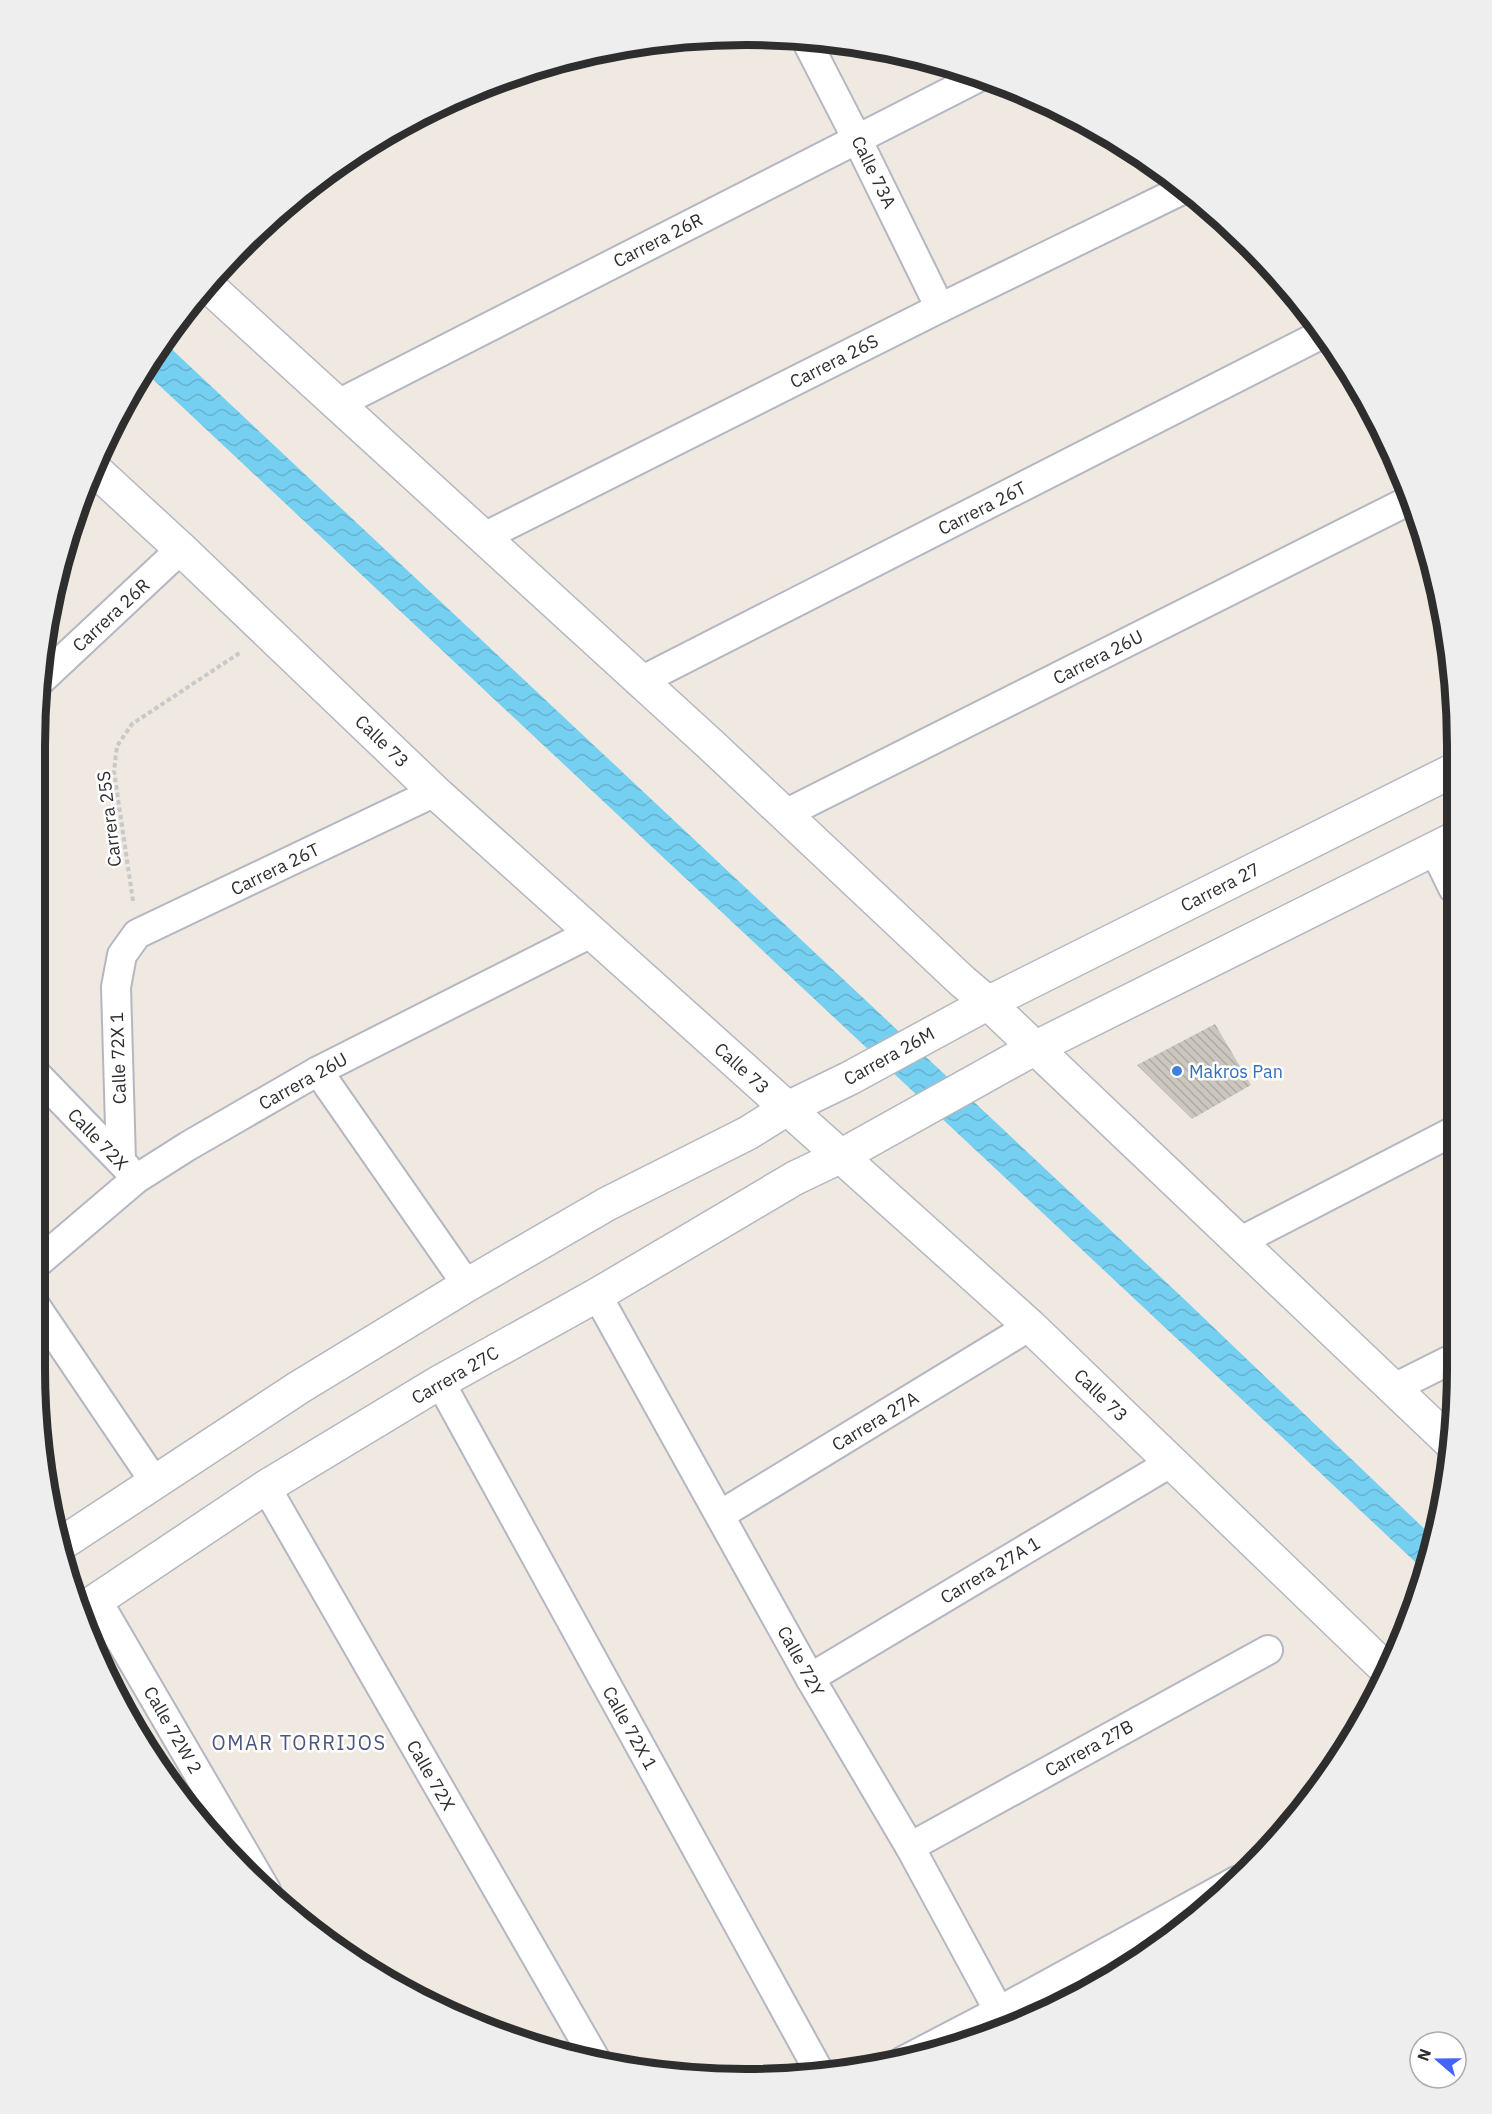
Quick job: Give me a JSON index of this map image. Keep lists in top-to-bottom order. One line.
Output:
{"streets":{"main road":["Calle 73","Carrera 27","Carrera 26M","Carrera 27C"],"street":["Calle 73A","Carrera 26R","Carrera 26S","Carrera 26T","Carrera 26U","Calle 72X 1","Calle 72X","Carrera 27A","Carrera 27A 1","Calle 72Y","Calle 72W 2","Carrera 27B"],"path":["Carrera 25S"]},"crossings":[["Calle 73A","Carrera 26R"],["Calle 73A","Carrera 26S"],["Carrera 26R","Calle 73"],["Carrera 26T","Calle 73"],["Carrera 26T","Carrera 25S"],["Carrera 26T","Calle 72X 1"],["Carrera 26U","Calle 73"],["Carrera 26U","Calle 72X 1"],["Carrera 26U","Calle 72X"],["Calle 73","Carrera 25S"],["Calle 73","Carrera 26M"],["Calle 73","Carrera 27C"],["Calle 73","Carrera 27A"],["Calle 73","Carrera 27A 1"],["Carrera 25S","Calle 72X 1"],["Carrera 27","Carrera 26M"],["Calle 72X 1","Calle 72X"],["Calle 72X 1","Carrera 27C"],["Calle 72X","Carrera 27C"],["Carrera 27C","Calle 72Y"],["Carrera 27C","Calle 72W 2"],["Carrera 27A","Calle 72Y"],["Carrera 27A 1","Calle 72Y"],["Calle 72Y","Carrera 27B"]],"districts":["OMAR TORRIJOS"],"places":["Makros Pan"],"north":"left"}
